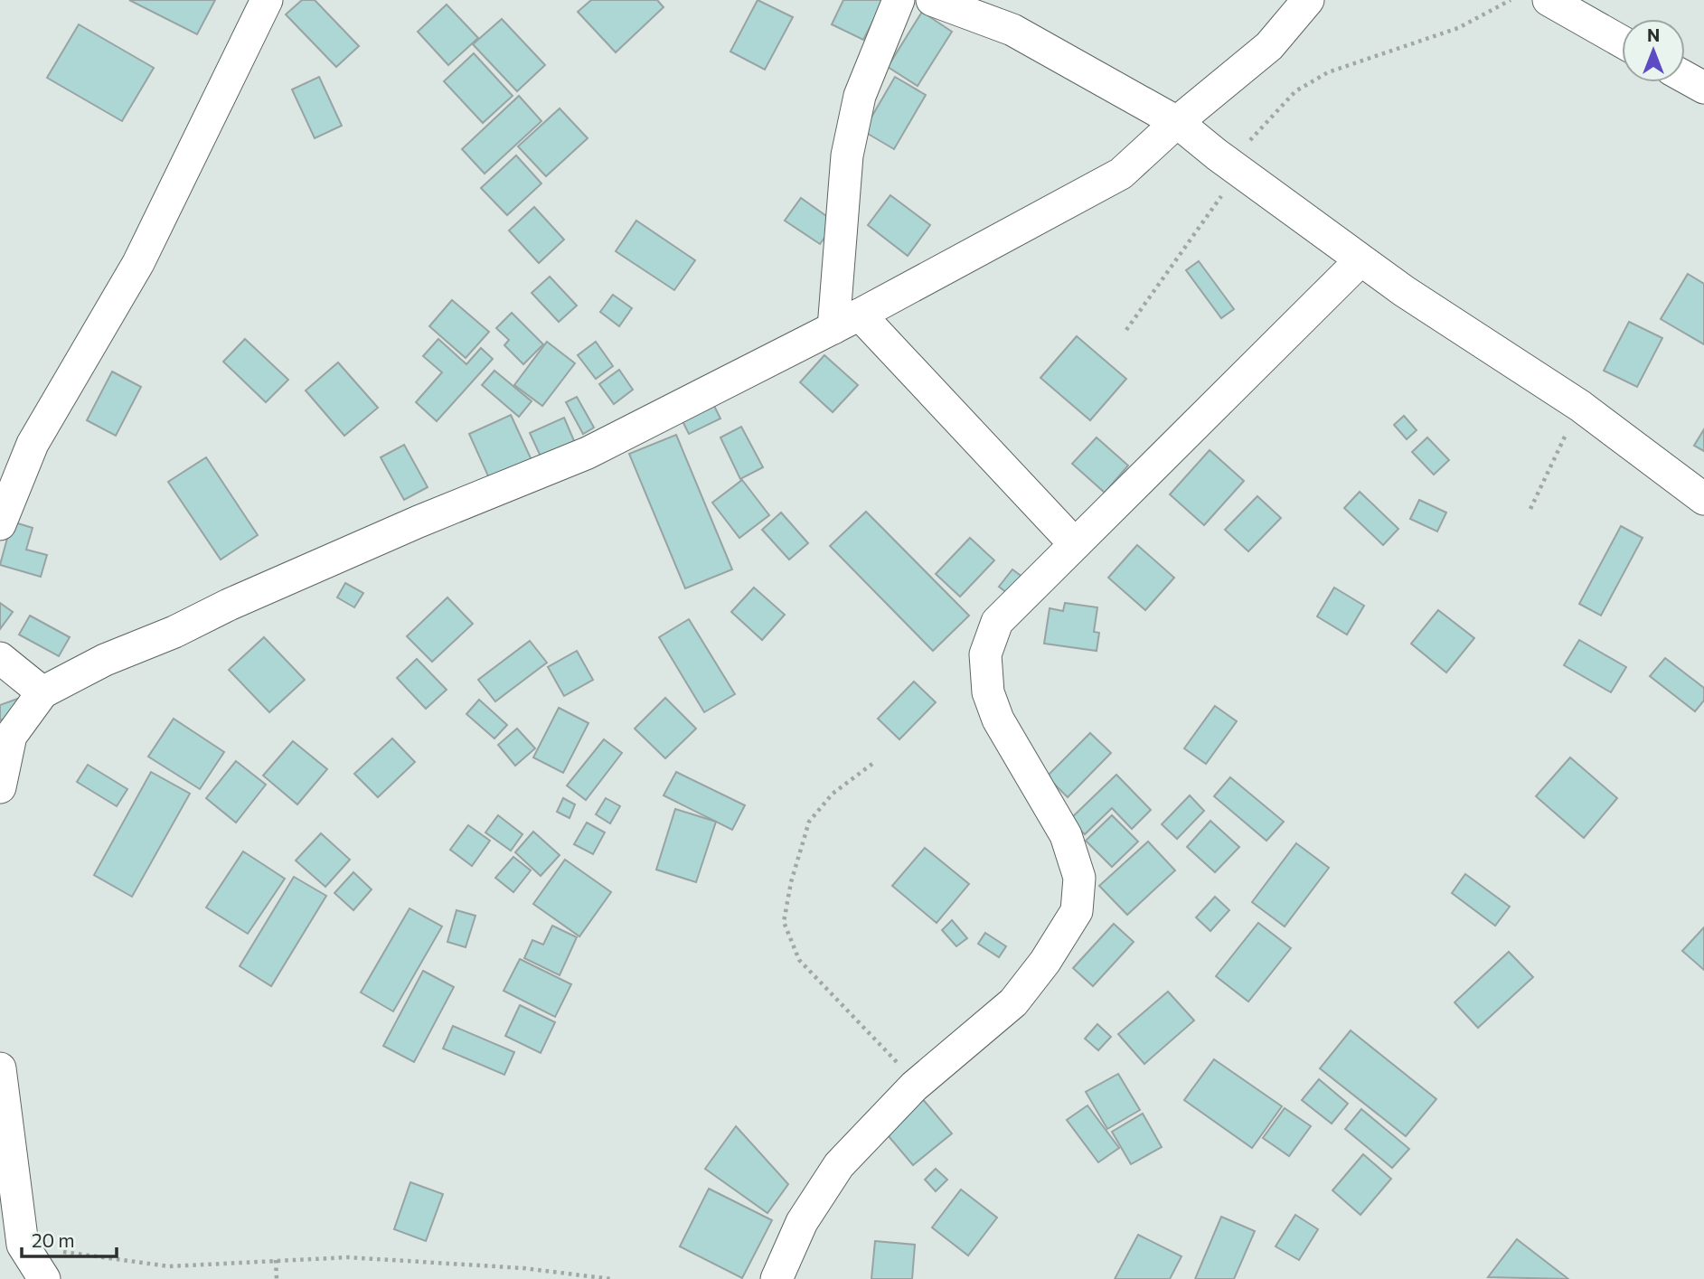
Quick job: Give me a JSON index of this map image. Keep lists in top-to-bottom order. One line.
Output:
{"scale_bar":"20 m","north":"top"}
